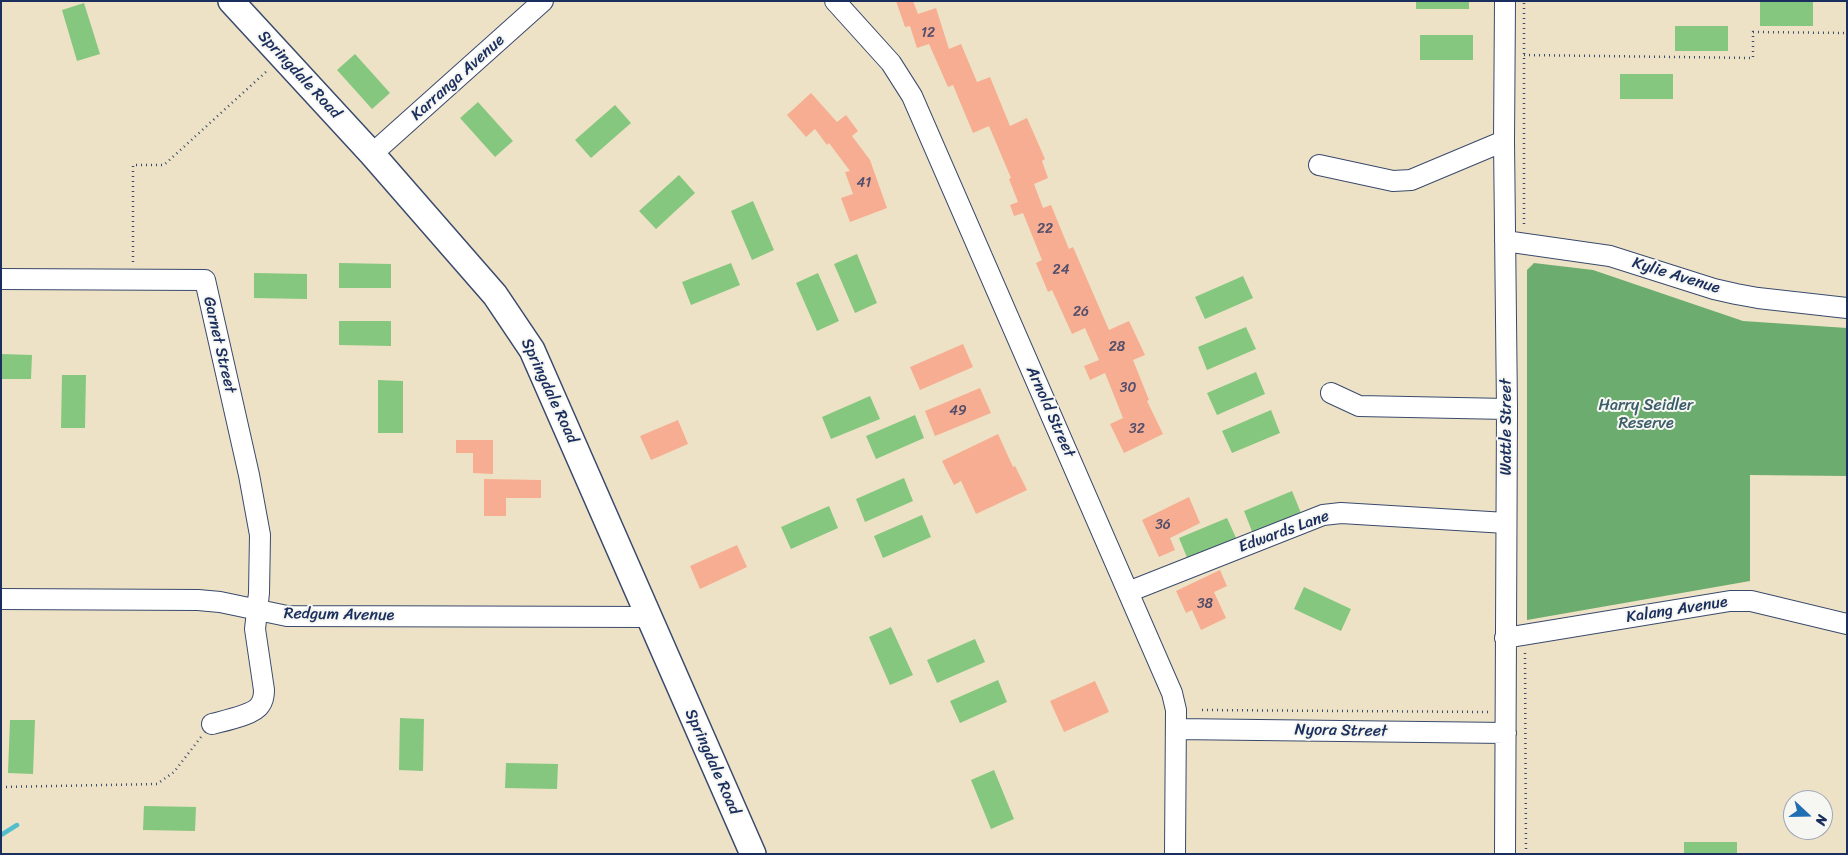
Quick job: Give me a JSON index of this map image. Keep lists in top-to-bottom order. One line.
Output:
{"streets":{"main road":["Springdale Road"],"street":["Karranga Avenue","Kylie Avenue","Garnet Street","Arnold Street","Wattle Street","Edwards Lane","Kalang Avenue","Redgum Avenue","Nyora Street"]},"crossings":[["Springdale Road","Karranga Avenue"],["Springdale Road","Redgum Avenue"],["Kylie Avenue","Wattle Street"],["Garnet Street","Redgum Avenue"],["Arnold Street","Edwards Lane"],["Arnold Street","Nyora Street"],["Wattle Street","Edwards Lane"],["Wattle Street","Kalang Avenue"],["Wattle Street","Nyora Street"]],"parks":["Harry Seidler Reserve"],"house_numbers":["12","41","22","24","26","28","30","49","32","36","38"],"north":"right"}
